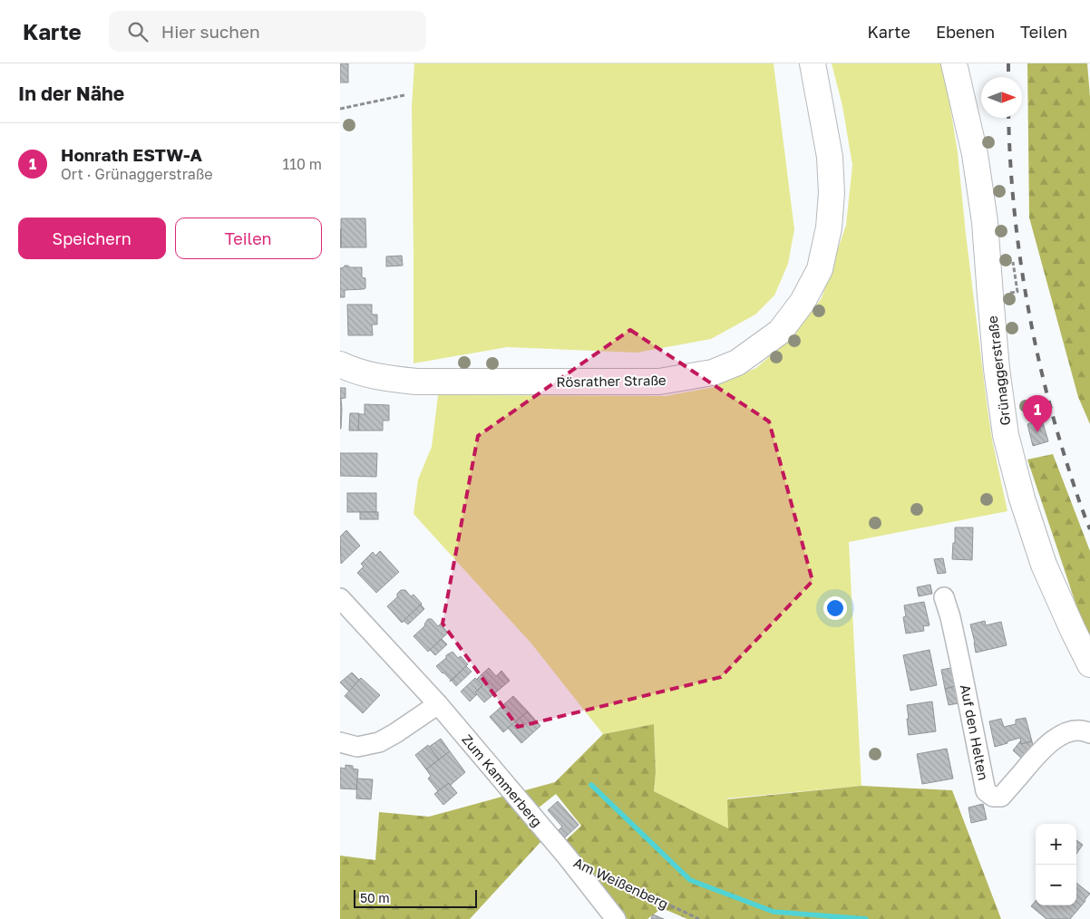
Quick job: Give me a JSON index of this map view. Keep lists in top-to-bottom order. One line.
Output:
{"streets":{"street":["Grünaggerstraße","Rösrather Straße","Auf den Helten","Zum Kammerberg","Am Weißenberg"]},"crossings":[["Zum Kammerberg","Am Weißenberg"]],"scale_bar":"50 m","north":"right","page":{"header":"Karte","search":"Hier suchen","nav":["Karte","Ebenen","Teilen"],"heading":"In der Nähe","list":[{"mark":"1","name":"Honrath ESTW-A","note":"Ort · Grünaggerstraße","value":"110 m"}],"buttons":["Speichern","Teilen"],"pins":"1","map_buttons":["+","−"],"scale":"50 m"}}
